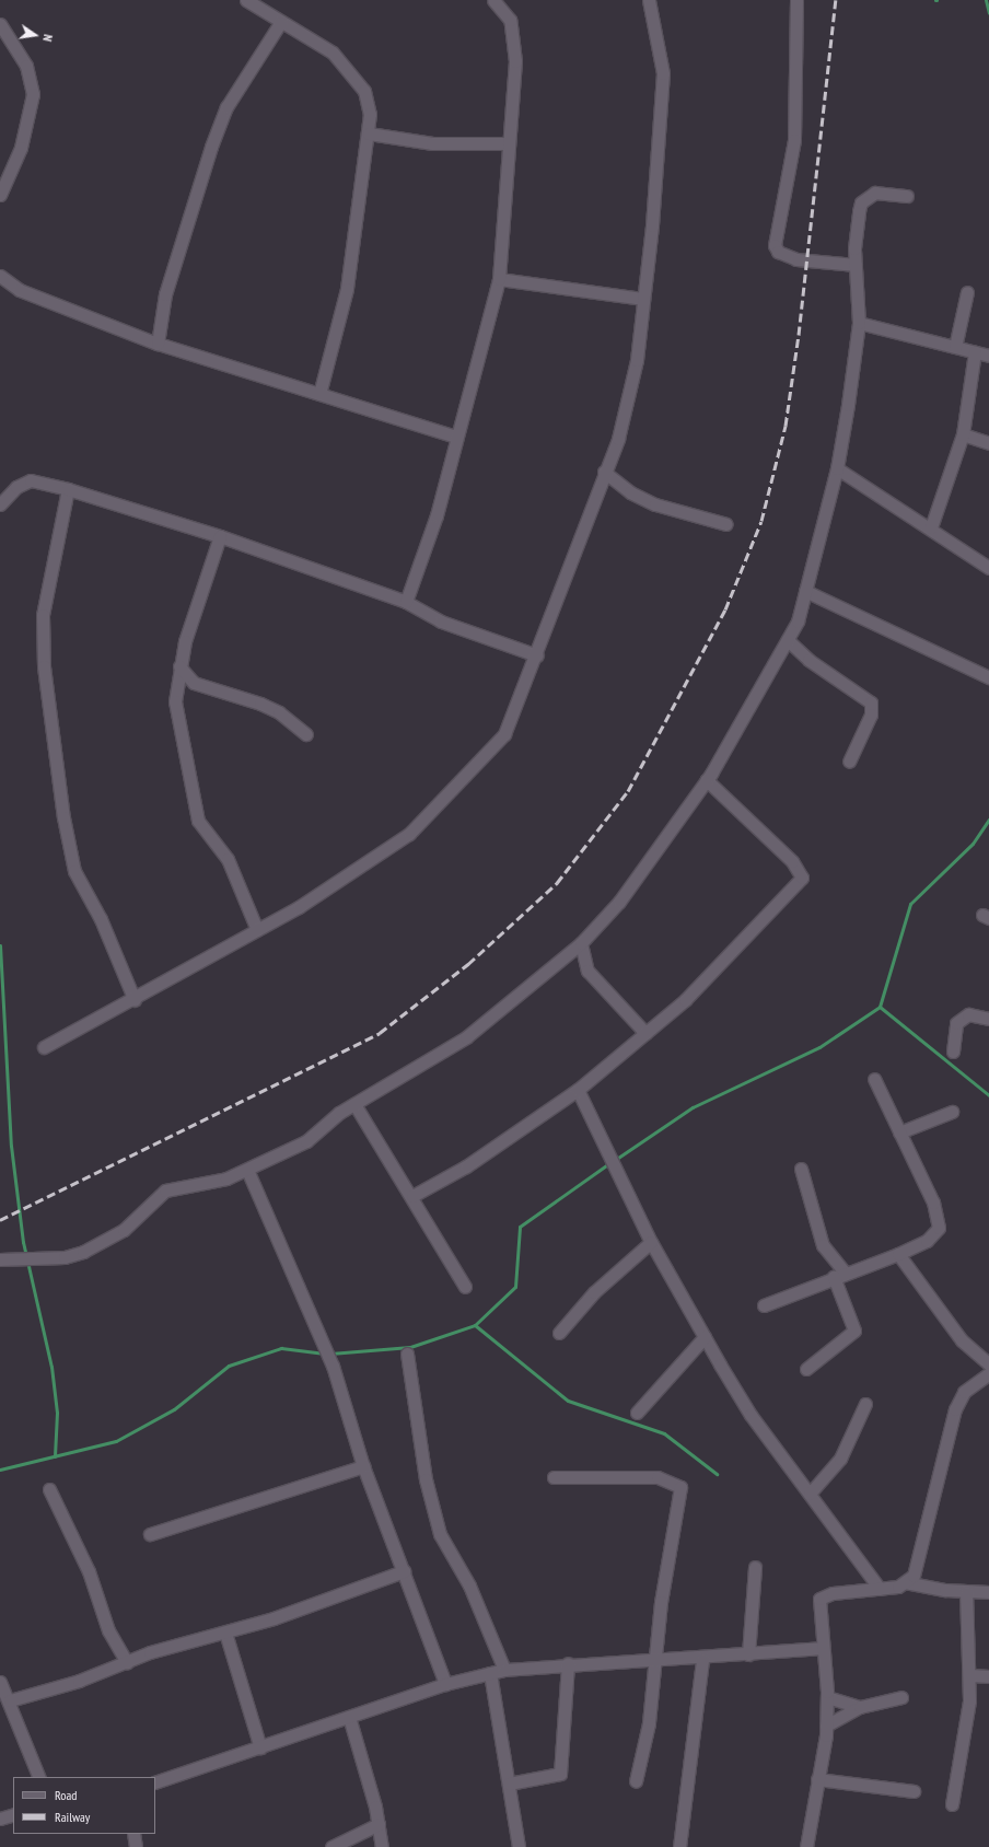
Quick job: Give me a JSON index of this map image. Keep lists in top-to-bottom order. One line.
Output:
{"legend":["Road","Railway"],"north":"right"}
